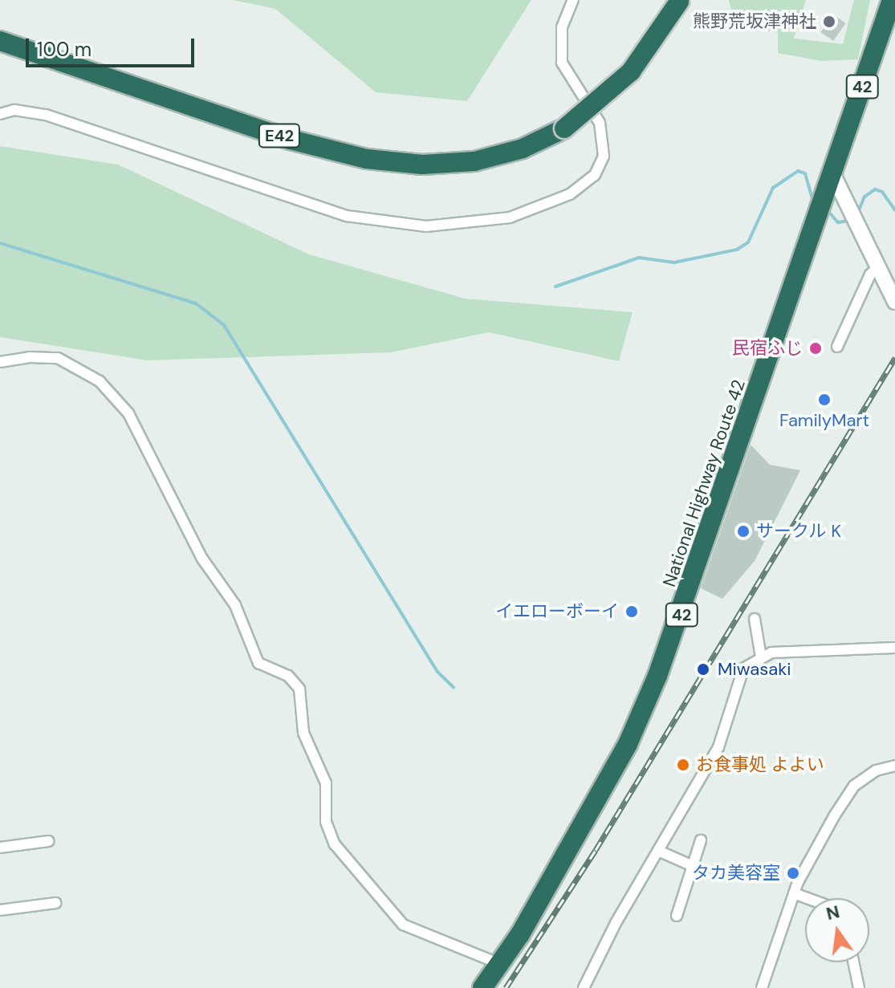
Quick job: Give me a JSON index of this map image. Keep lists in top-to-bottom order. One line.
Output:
{"streets":{"highway":["42","E42","National Highway Route 42"]},"places":["熊野荒坂津神社","民宿ふじ","FamilyMart","サークル K","イエローボーイ","Miwasaki","お食事処 よよい","タカ美容室"],"scale_bar":"100 m","north":"top"}
